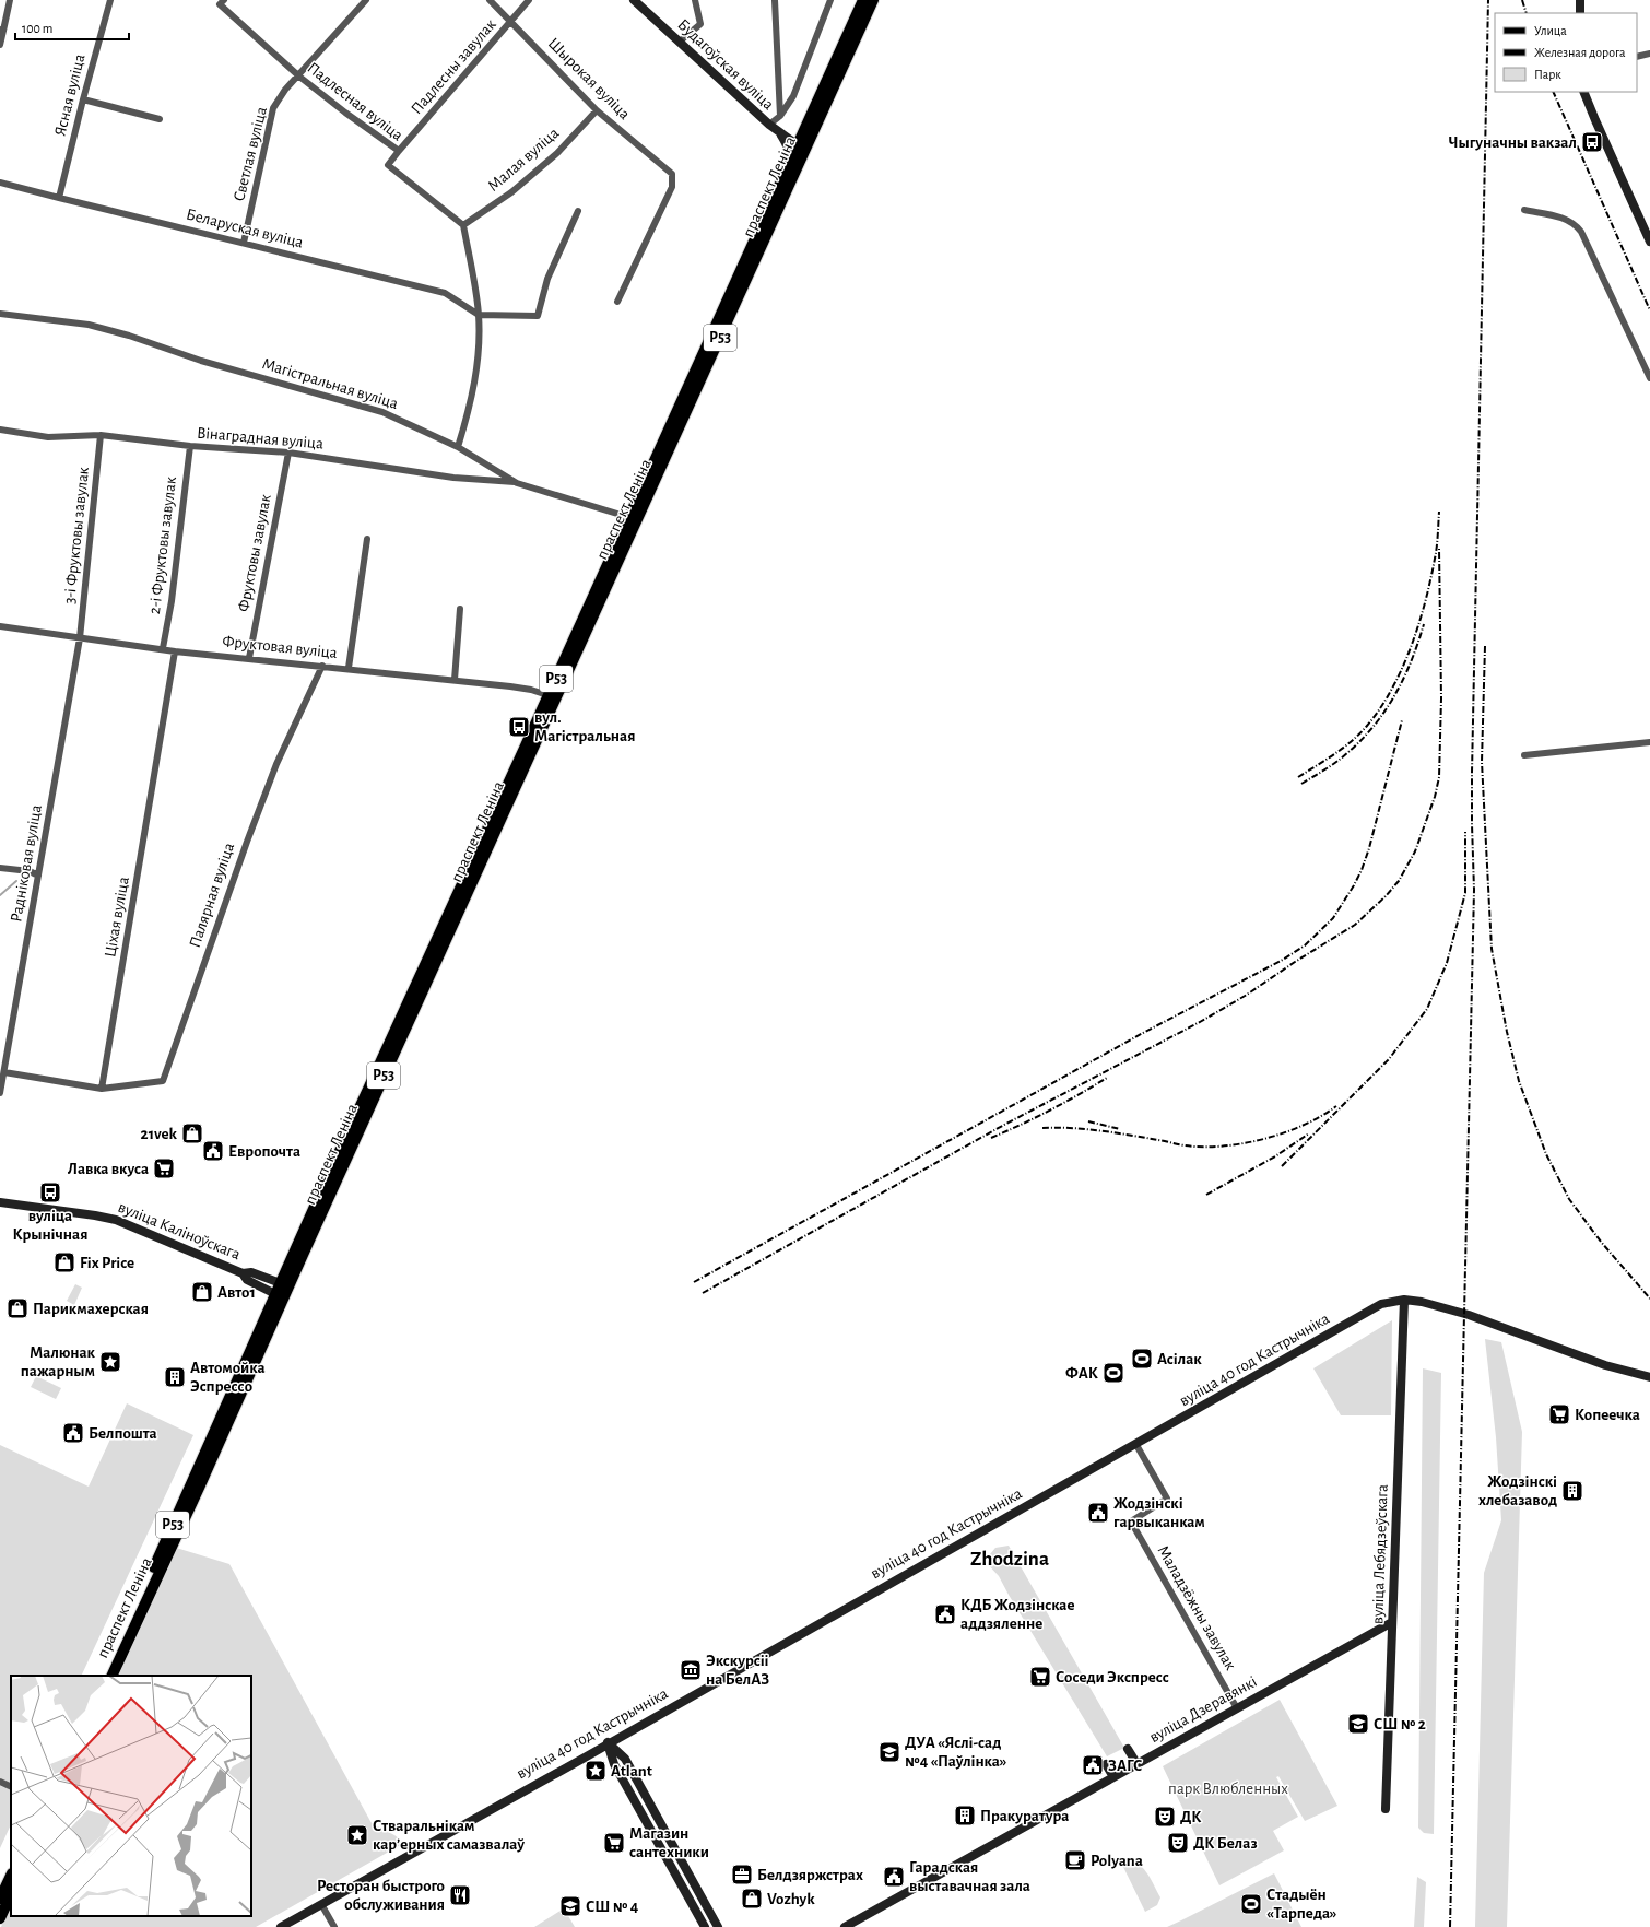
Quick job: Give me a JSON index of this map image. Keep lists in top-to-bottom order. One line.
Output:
{"streets":{"main road":["Будагоўская вуліца","праспект Леніна","Р53","вуліца Каліноўскага","вуліца 40 год Кастрычніка","вуліца Лебядзеўскага","вуліца Дзеравянкі"],"street":["Падлесны завулак","Шырокая вуліца","Ясная вуліца","Падлесная вуліца","Светлая вуліца","Малая вуліца","Беларуская вуліца","Магістральная вуліца","Вінаградная вуліца","3-і Фруктовы завулак","2-і Фруктовы завулак","Фруктовы завулак","Фруктовая вуліца","Радніковая вуліца","Палярная вуліца","Ціхая вуліца","Маладзёжны завулак"]},"crossings":[["Будагоўская вуліца","праспект Леніна"],["Падлесны завулак","Шырокая вуліца"],["Падлесны завулак","Падлесная вуліца"],["Шырокая вуліца","Малая вуліца"],["Ясная вуліца","Беларуская вуліца"],["Падлесная вуліца","Светлая вуліца"],["Падлесная вуліца","Малая вуліца"],["Светлая вуліца","Беларуская вуліца"],["праспект Леніна","Магістральная вуліца"],["праспект Леніна","Фруктовая вуліца"],["праспект Леніна","вуліца Каліноўскага"],["Магістральная вуліца","Вінаградная вуліца"],["Вінаградная вуліца","3-і Фруктовы завулак"],["Вінаградная вуліца","2-і Фруктовы завулак"],["Вінаградная вуліца","Фруктовы завулак"],["3-і Фруктовы завулак","Фруктовая вуліца"],["3-і Фруктовы завулак","Радніковая вуліца"],["2-і Фруктовы завулак","Фруктовая вуліца"],["Фруктовы завулак","Фруктовая вуліца"],["Фруктовая вуліца","Радніковая вуліца"],["Фруктовая вуліца","Палярная вуліца"],["Фруктовая вуліца","Ціхая вуліца"],["Палярная вуліца","Ціхая вуліца"],["вуліца 40 год Кастрычніка","вуліца Лебядзеўскага"],["вуліца 40 год Кастрычніка","Маладзёжны завулак"],["вуліца Лебядзеўскага","вуліца Дзеравянкі"],["Маладзёжны завулак","вуліца Дзеравянкі"]],"districts":["Zhodzina"],"parks":["парк Влюбленных"],"places":{"bus stop":["Чыгуначны вакзал","вул. Магістральная","вуліца Крынічная"],"shop":["21vek","Fix Price","Авто1","Парикмахерская","Vozhyk"],"public building":["Европочта","Белпошта","Жодзінскі гарвыканкам","КДБ Жодзінскае аддзяленне","ЗАГС","Гарадская выставачная зала"],"supermarket":["Лавка вкуса","Копеечка","Соседи Экспресс","Магазин сантехники"],"sports":["Асілак","ФАК","Стадыён «Тарпеда»"],"place":["Малюнак пажарным","Atlant","Стваральнікам карʼерных самазвалаў"],"building":["Автомойка Эспрессо","Жодзінскі хлебазавод","Пракуратура"],"museum":["Экскурсіі на БелАЗ"],"school or university":["СШ № 2","ДУА «Яслі-сад №4 «Паўлінка»","СШ № 4"],"theatre":["ДК","ДК Белаз"],"cafe":["Polyana"],"office":["Белдзяржстрах"],"restaurant":["Ресторан быстрого обслуживания"]},"legend":["Улица","Железная дорога","Парк"],"scale_bar":"100 m"}
